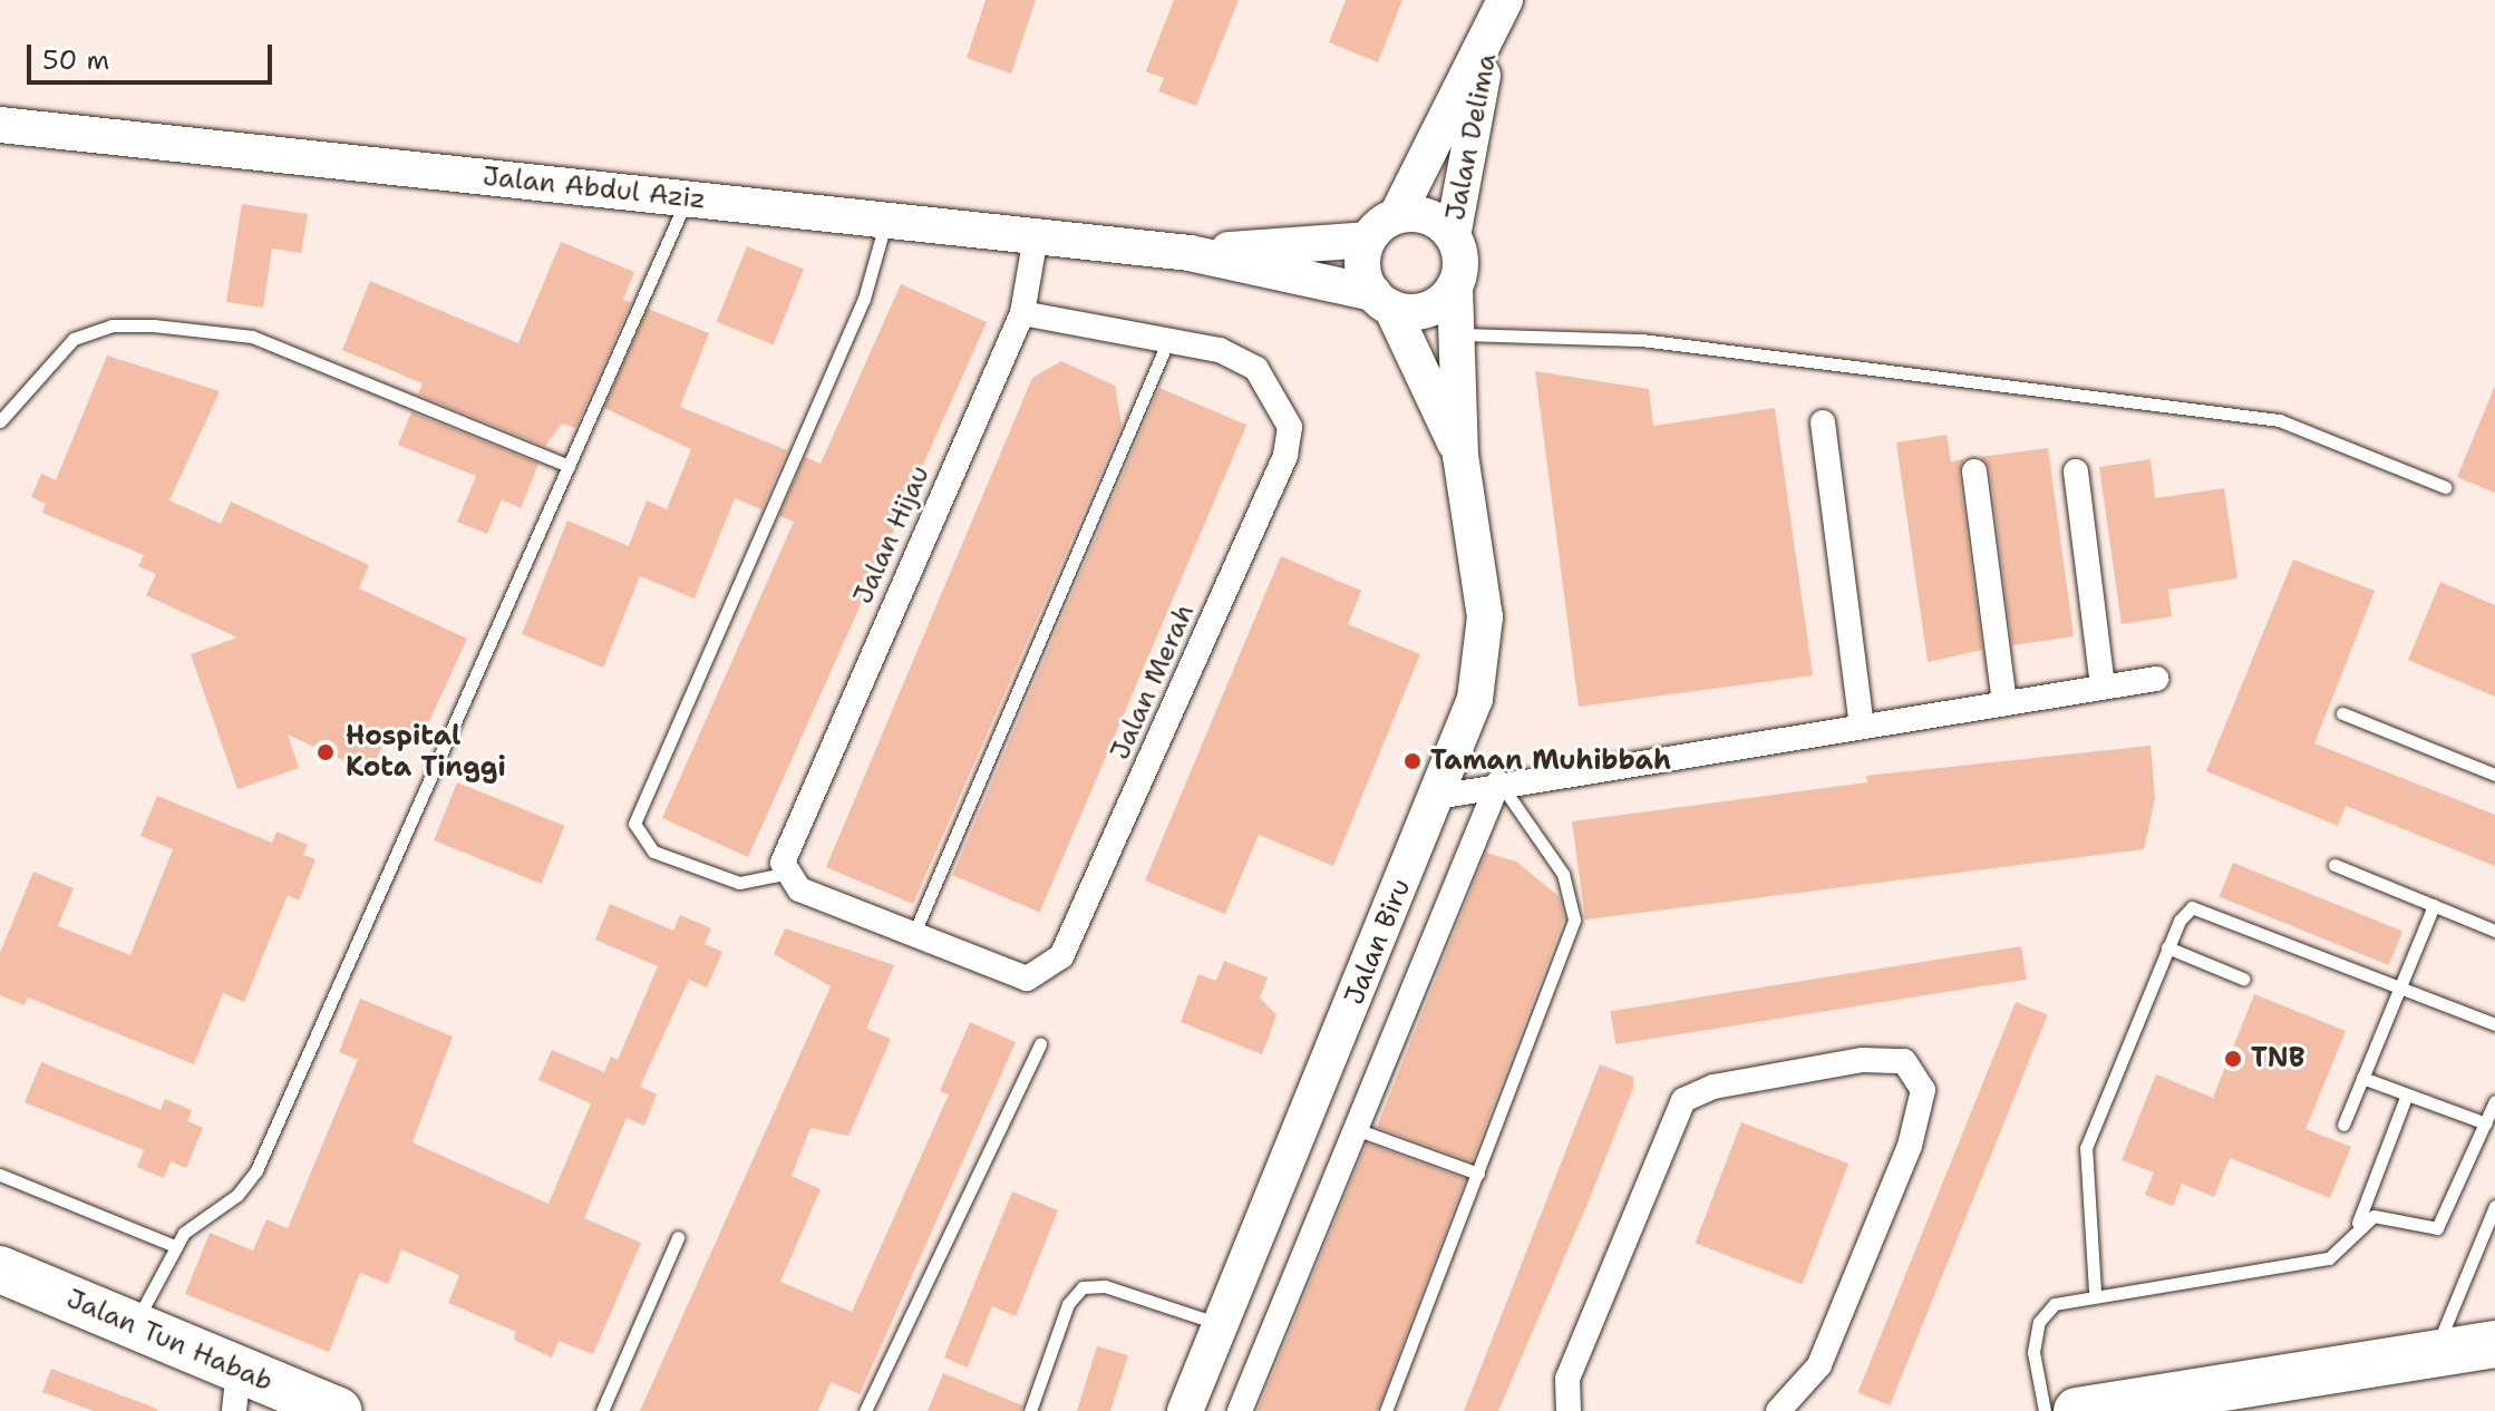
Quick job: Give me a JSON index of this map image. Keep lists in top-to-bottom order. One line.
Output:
{"streets":{"highway":["Jalan Tun Habab"],"street":["Jalan Delima","Jalan Abdul Aziz","Jalan Hijau","Jalan Merah","Jalan Biru"]},"crossings":[["Jalan Delima","Jalan Biru"],["Jalan Abdul Aziz","Jalan Hijau"]],"places":["Hospital Kota Tinggi","Taman Muhibbah","TNB"],"scale_bar":"50 m"}
